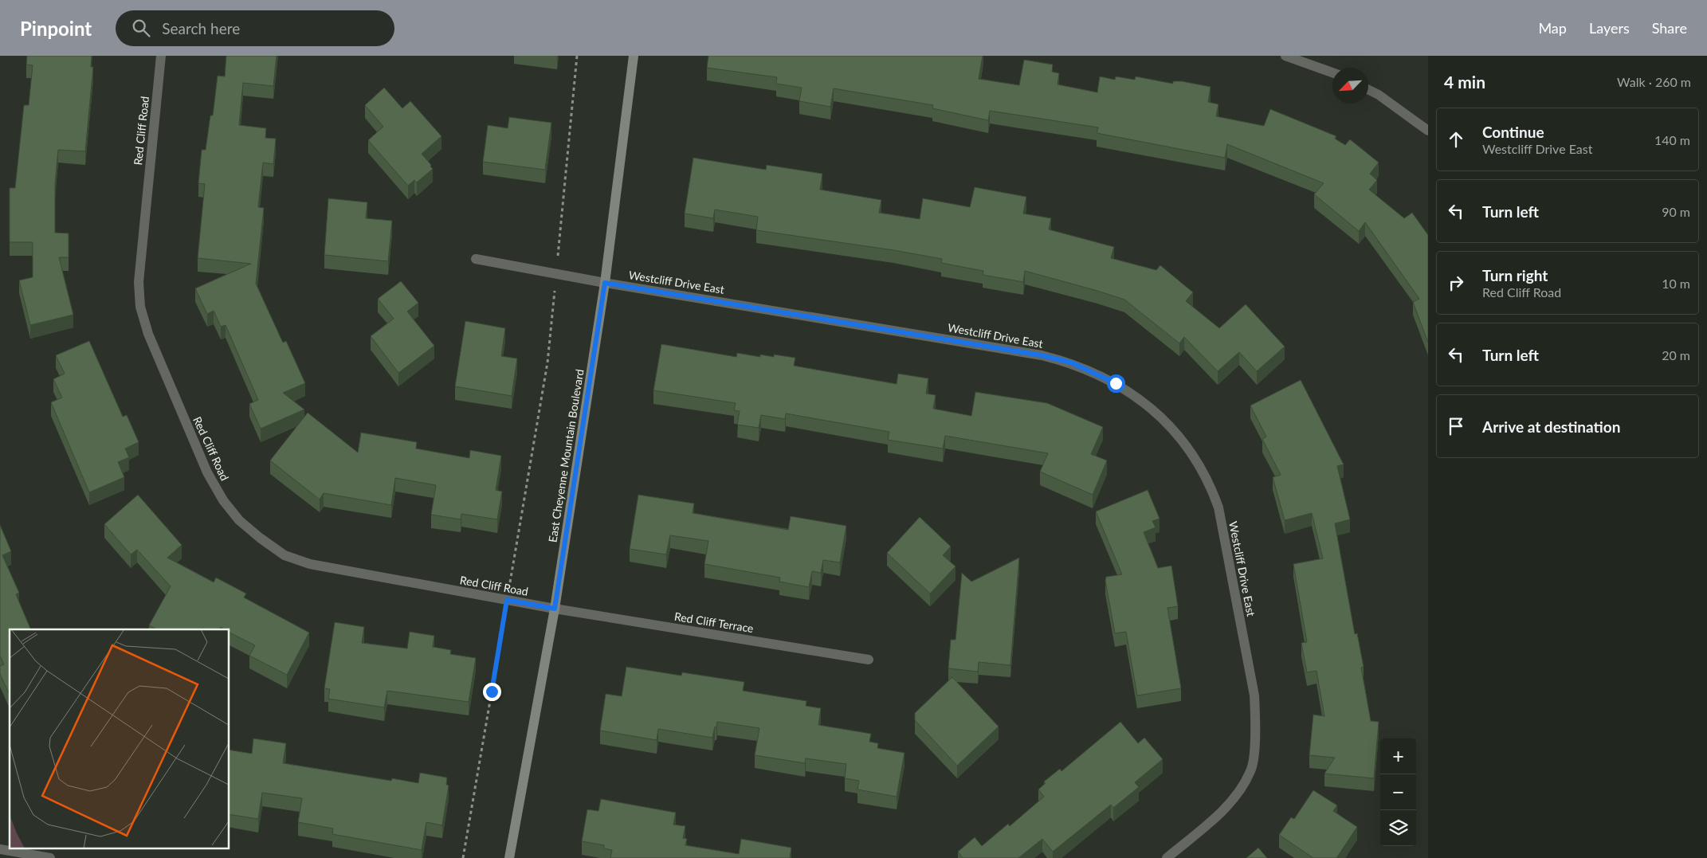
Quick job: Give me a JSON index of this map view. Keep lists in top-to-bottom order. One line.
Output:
{"streets":{"street":["Red Cliff Road","Westcliff Drive East","East Cheyenne Mountain Boulevard","Red Cliff Terrace"]},"crossings":[["Red Cliff Road","East Cheyenne Mountain Boulevard"],["Red Cliff Road","Red Cliff Terrace"],["Westcliff Drive East","East Cheyenne Mountain Boulevard"],["East Cheyenne Mountain Boulevard","Red Cliff Terrace"]],"north":"bottom left","page":{"header":"Pinpoint","search":"Search here","nav":["Map","Layers","Share"],"heading":["4 min","Walk · 260 m"],"list":[["Continue","Westcliff Drive East","140 m"],["Turn left","90 m"],["Turn right","Red Cliff Road","10 m"],["Turn left","20 m"],"Arrive at destination"],"map_buttons":["+","−"]}}
